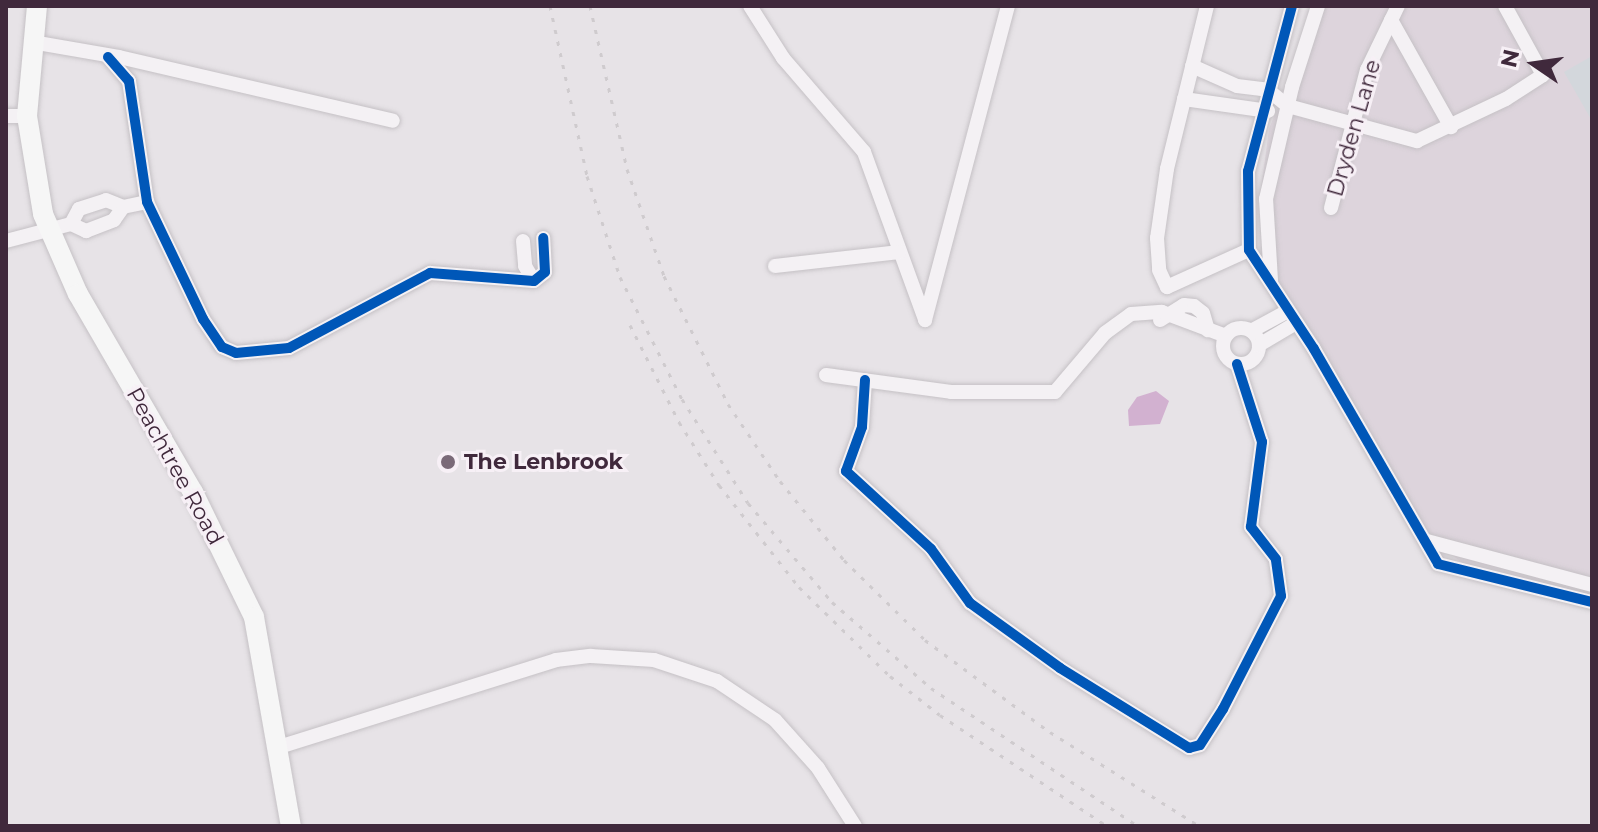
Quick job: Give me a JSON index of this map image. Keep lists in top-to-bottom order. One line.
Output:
{"streets":{"highway":["Peachtree Road"],"street":["Dryden Lane"]},"places":["The Lenbrook"],"north":"left"}
